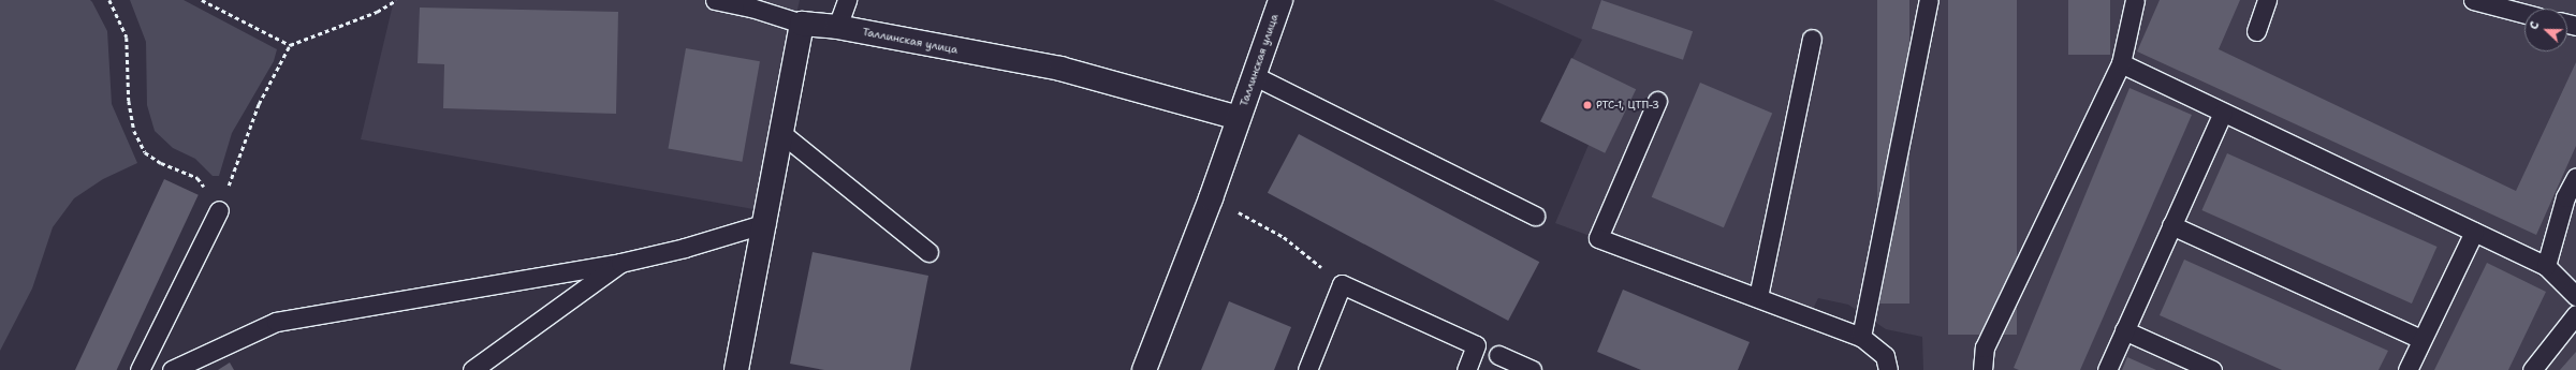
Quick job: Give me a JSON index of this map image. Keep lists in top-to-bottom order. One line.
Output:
{"streets":{"street":["Таллинская улица"]},"places":["РТС-1, ЦТП-3"],"north":"left"}
